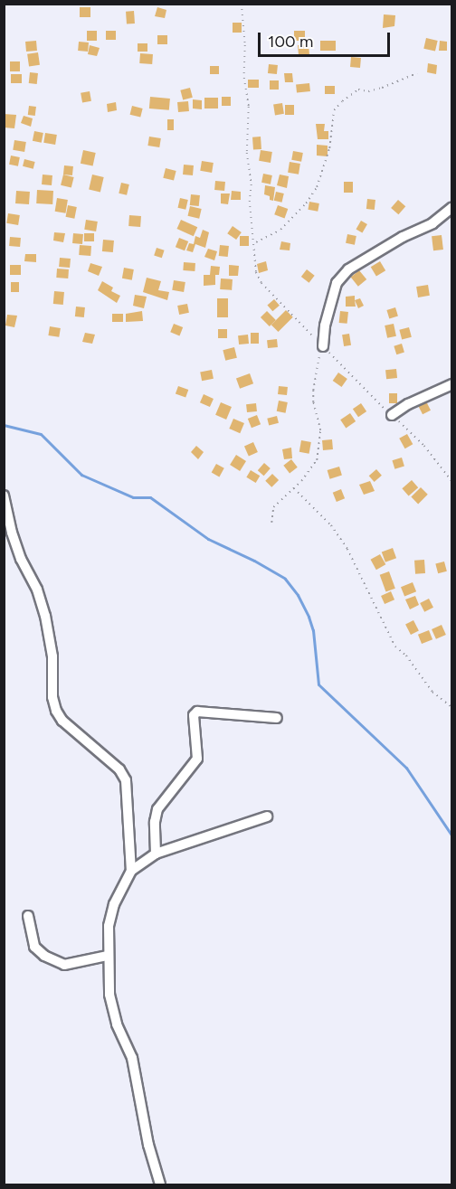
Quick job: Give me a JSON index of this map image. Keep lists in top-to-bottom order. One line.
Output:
{"scale_bar":"100 m"}
